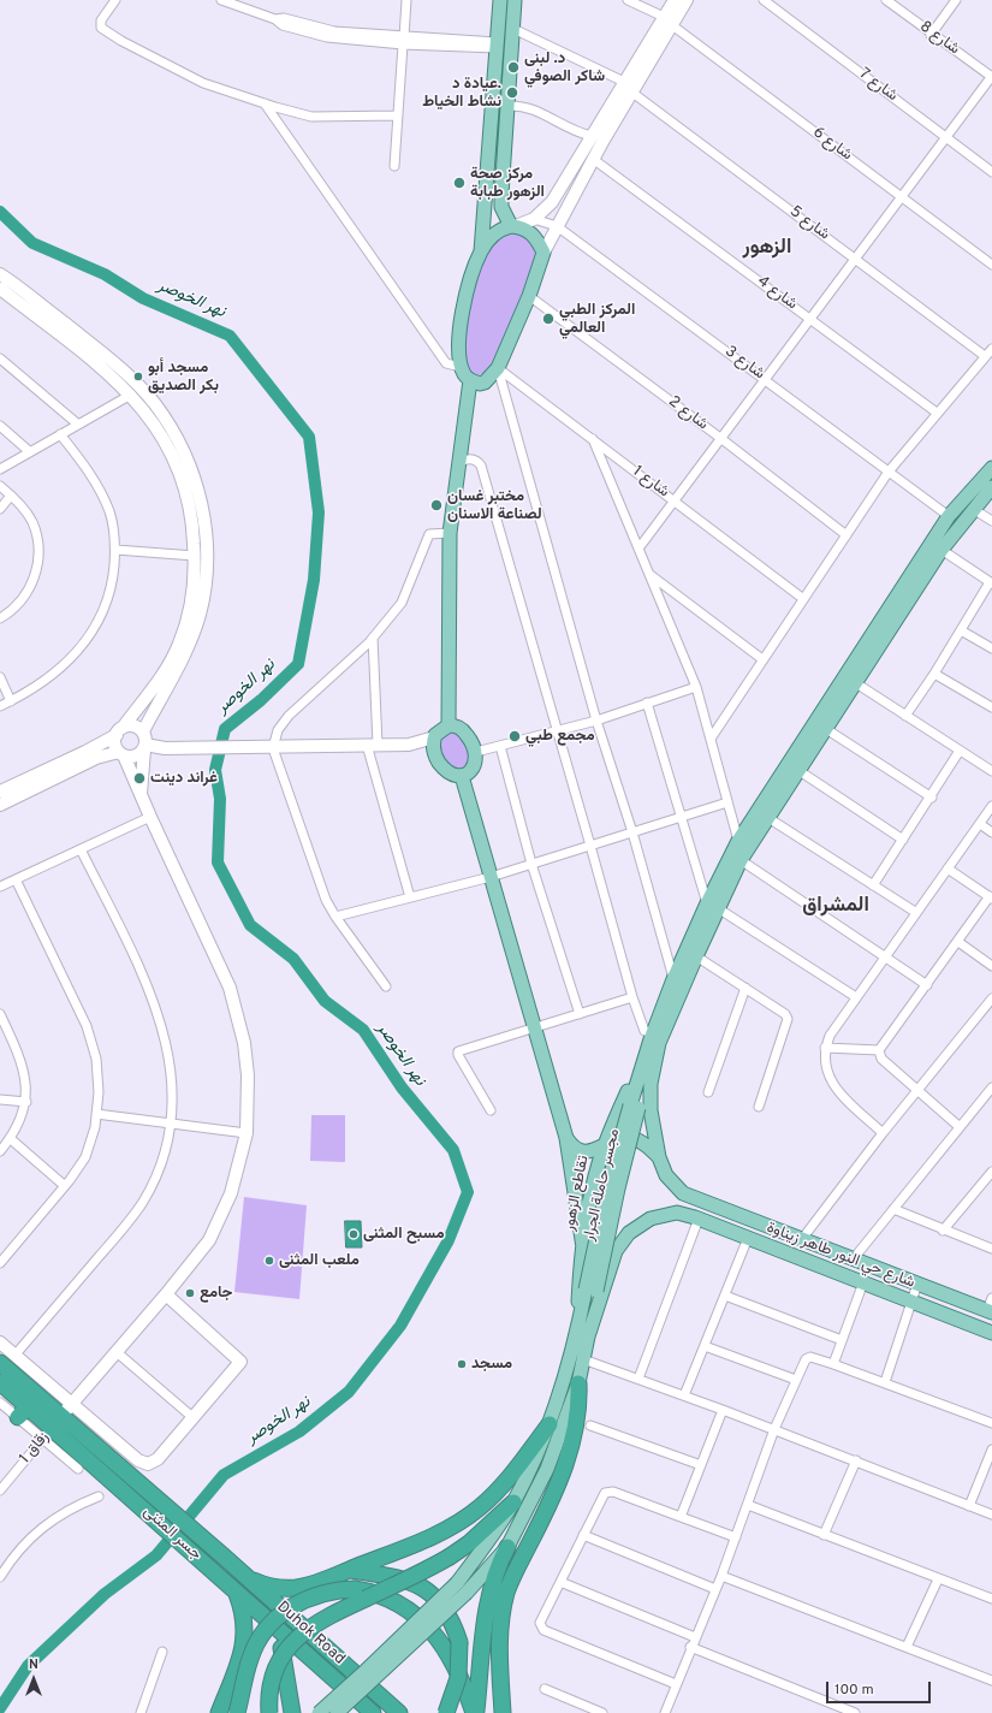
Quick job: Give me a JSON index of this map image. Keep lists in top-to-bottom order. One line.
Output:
{"streets":{"highway":["جسر المثنى","Duhok Road"],"main road":["مجسر حاملة الجرار","تقاطع الزهور","شارع حي النور طاهر زيناوة"],"street":["شارع 8","شارع 7","شارع 6","شارع 5","شارع 4","شارع 3","شارع 2","شارع 1","زقاق 1"]},"crossings":[["مجسر حاملة الجرار","تقاطع الزهور"],["جسر المثنى","Duhok Road"]],"districts":["الزهور","المشراق"],"water":["نهر الخوصر"],"places":["د. لبنى شاكر الصوفي","عيادة د. نشاط الخياط","مركز صحة الزهور طبابة","المركز الطبي العالمي","مسجد أبو بكر الصديق","مختبر غسان لصناعة الاسنان","مجمع طبي","غراند دينت","مسبح المثنى","ملعب المثنى","جامع","مسجد"],"scale_bar":"100 m","north":"top"}
